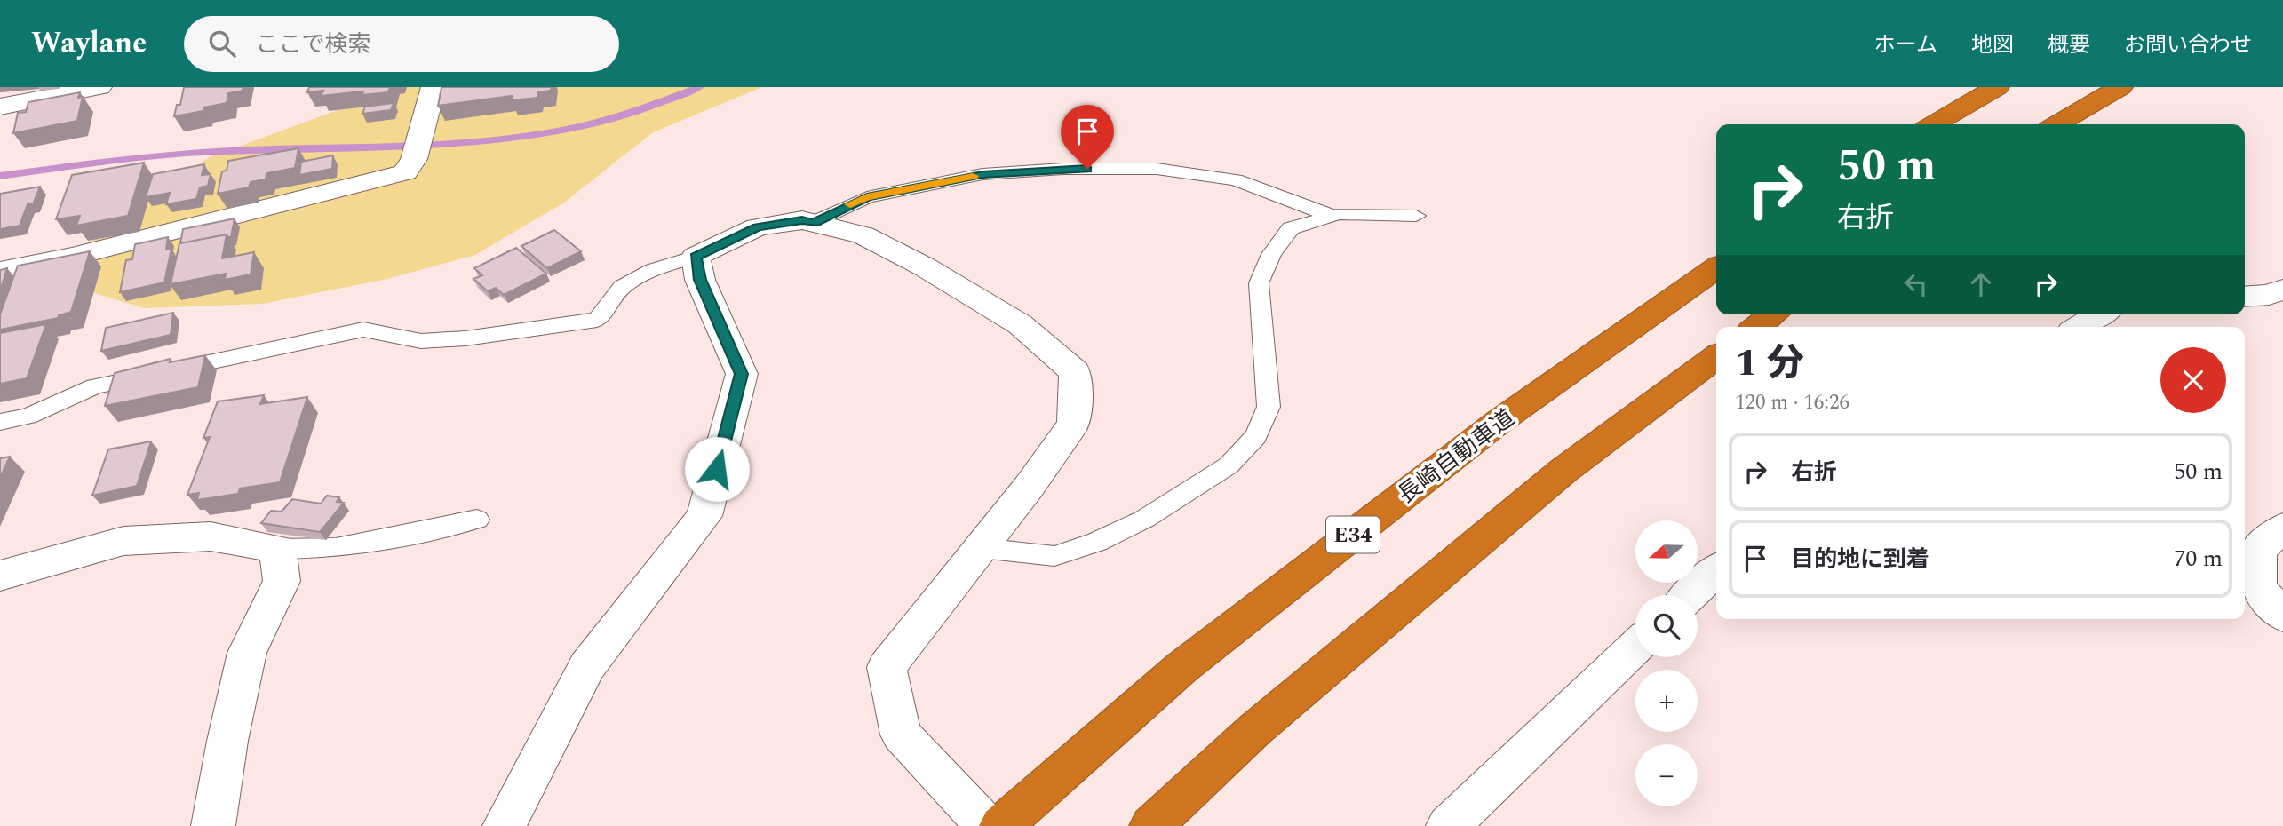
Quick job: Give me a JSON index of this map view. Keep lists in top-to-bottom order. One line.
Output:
{"streets":{"highway":["長崎自動車道","E34"]},"north":"left","page":{"header":"Waylane","search":"ここで検索","nav":["ホーム","地図","概要","お問い合わせ"],"turn":["50 m","右折"],"heading":["1 分","120 m · 16:26"],"list":[{"name":"右折","value":"50 m"},{"name":"目的地に到着","value":"70 m"}],"map_buttons":["+","−"]}}
